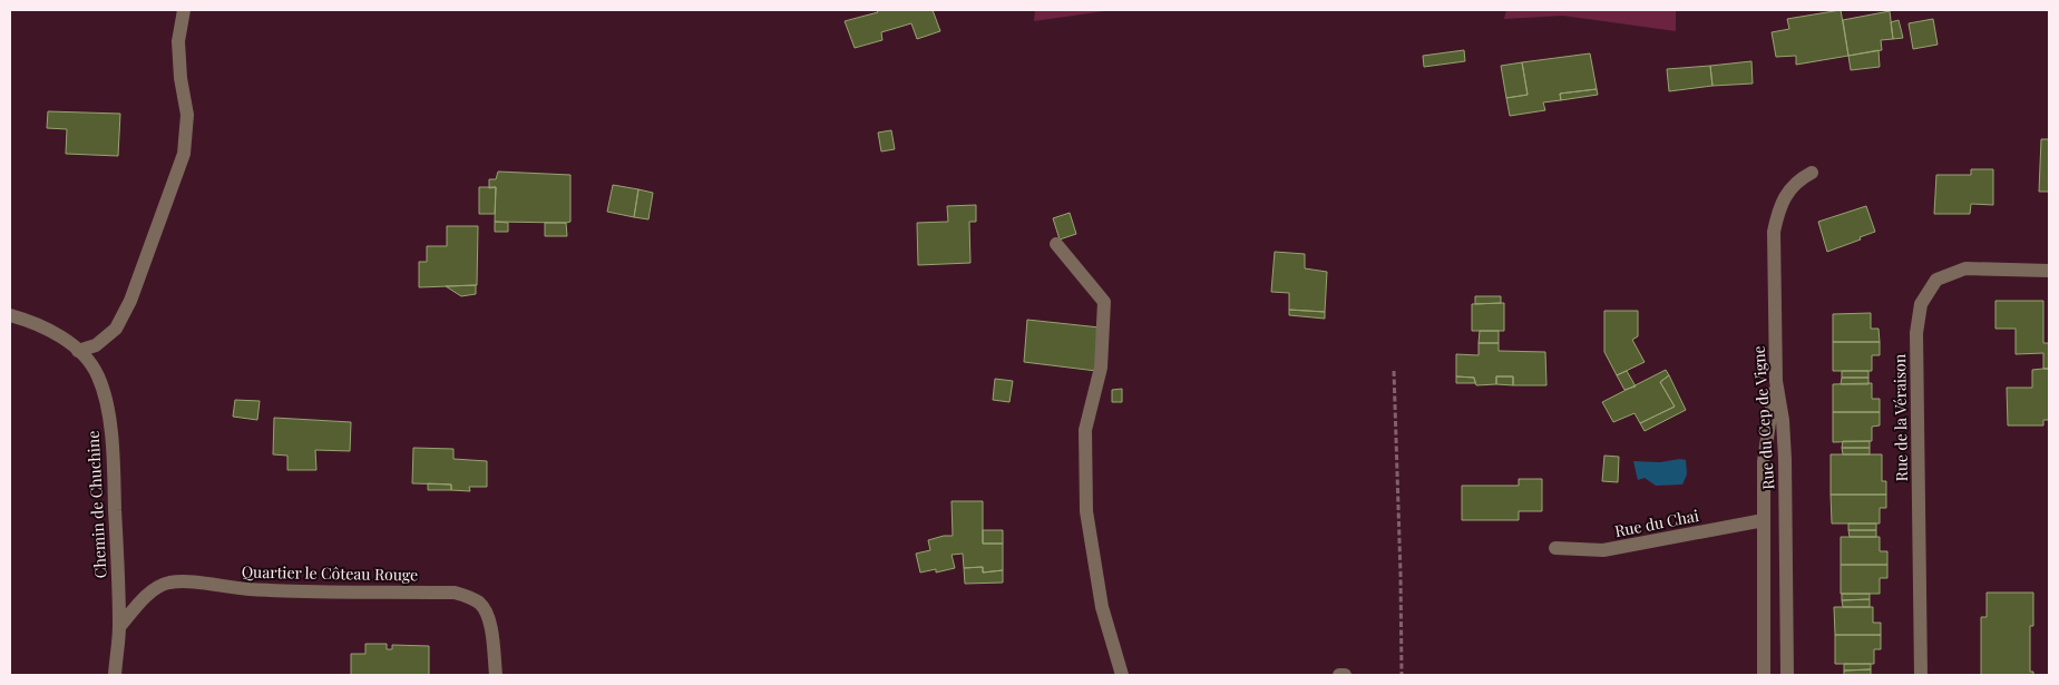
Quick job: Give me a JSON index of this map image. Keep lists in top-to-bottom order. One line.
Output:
{"streets":{"street":["Rue du Cep de Vigne","Rue de la Véraison","Chemin de Chuchine","Rue du Chai","Quartier le Côteau Rouge"]},"crossings":[["Chemin de Chuchine","Quartier le Côteau Rouge"]]}
